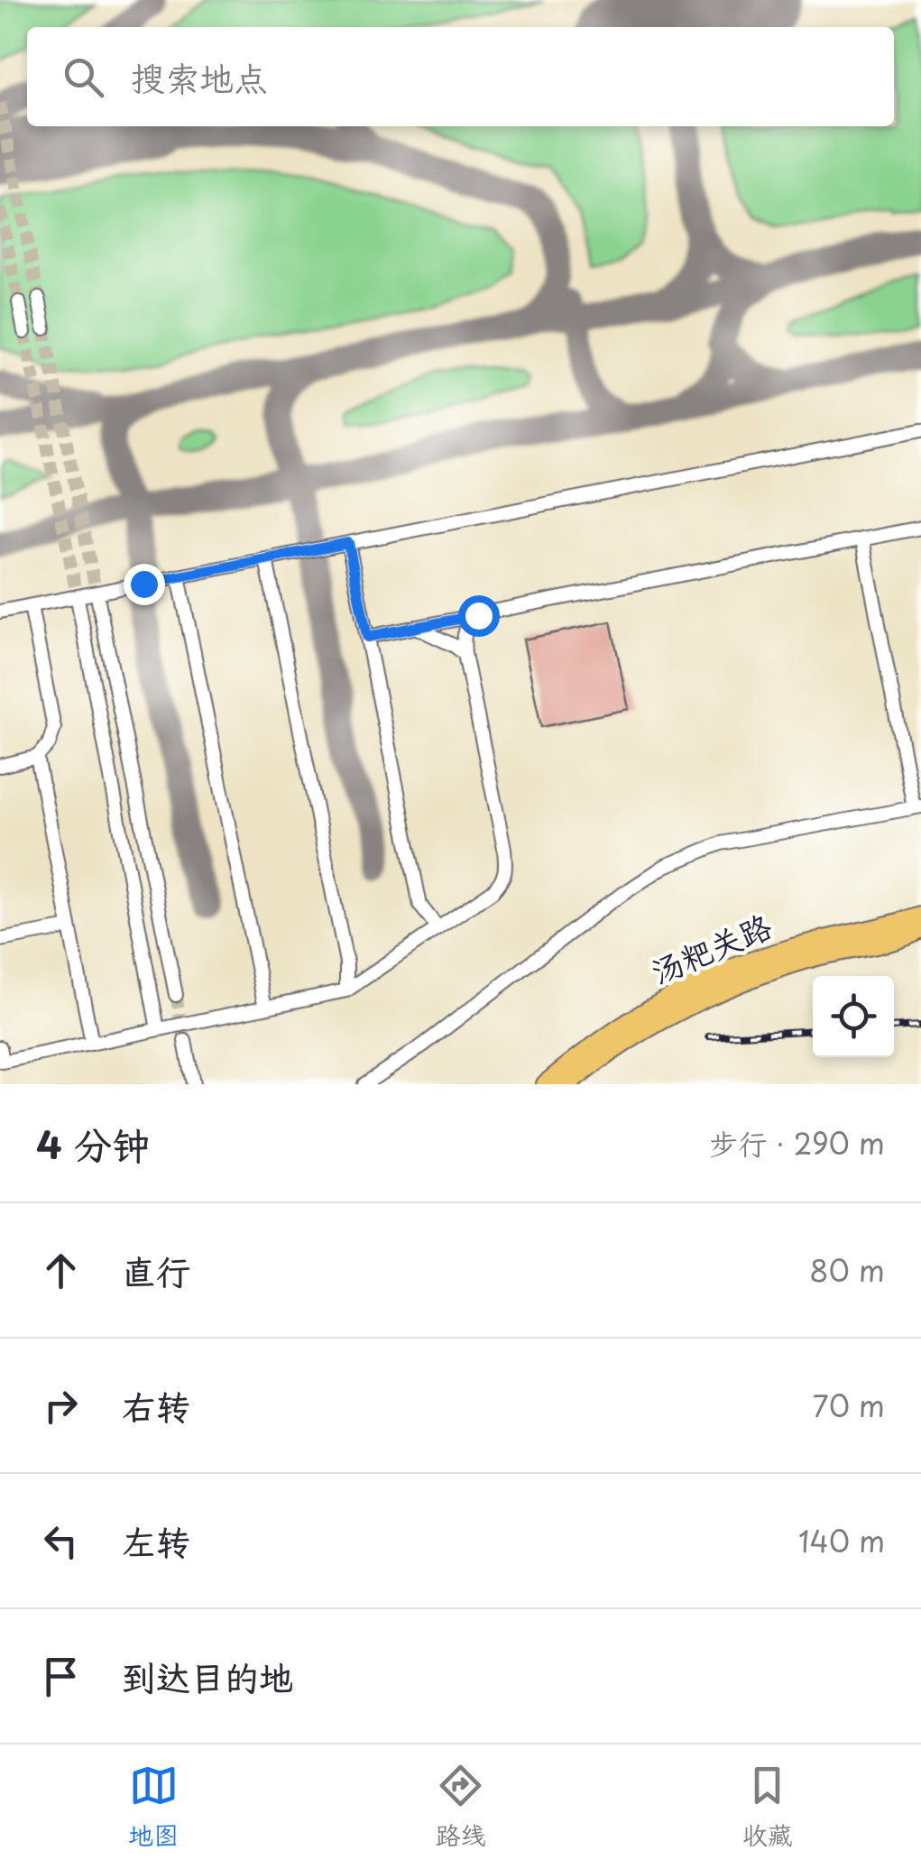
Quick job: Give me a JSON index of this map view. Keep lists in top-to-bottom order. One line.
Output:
{"streets":{"highway":["汤粑关路"]},"page":{"search":"搜索地点","heading":["4 分钟","步行 · 290 m"],"list":[["直行","80 m"],["右转","70 m"],["左转","140 m"],"到达目的地"],"nav":["地图","路线","收藏"]}}
